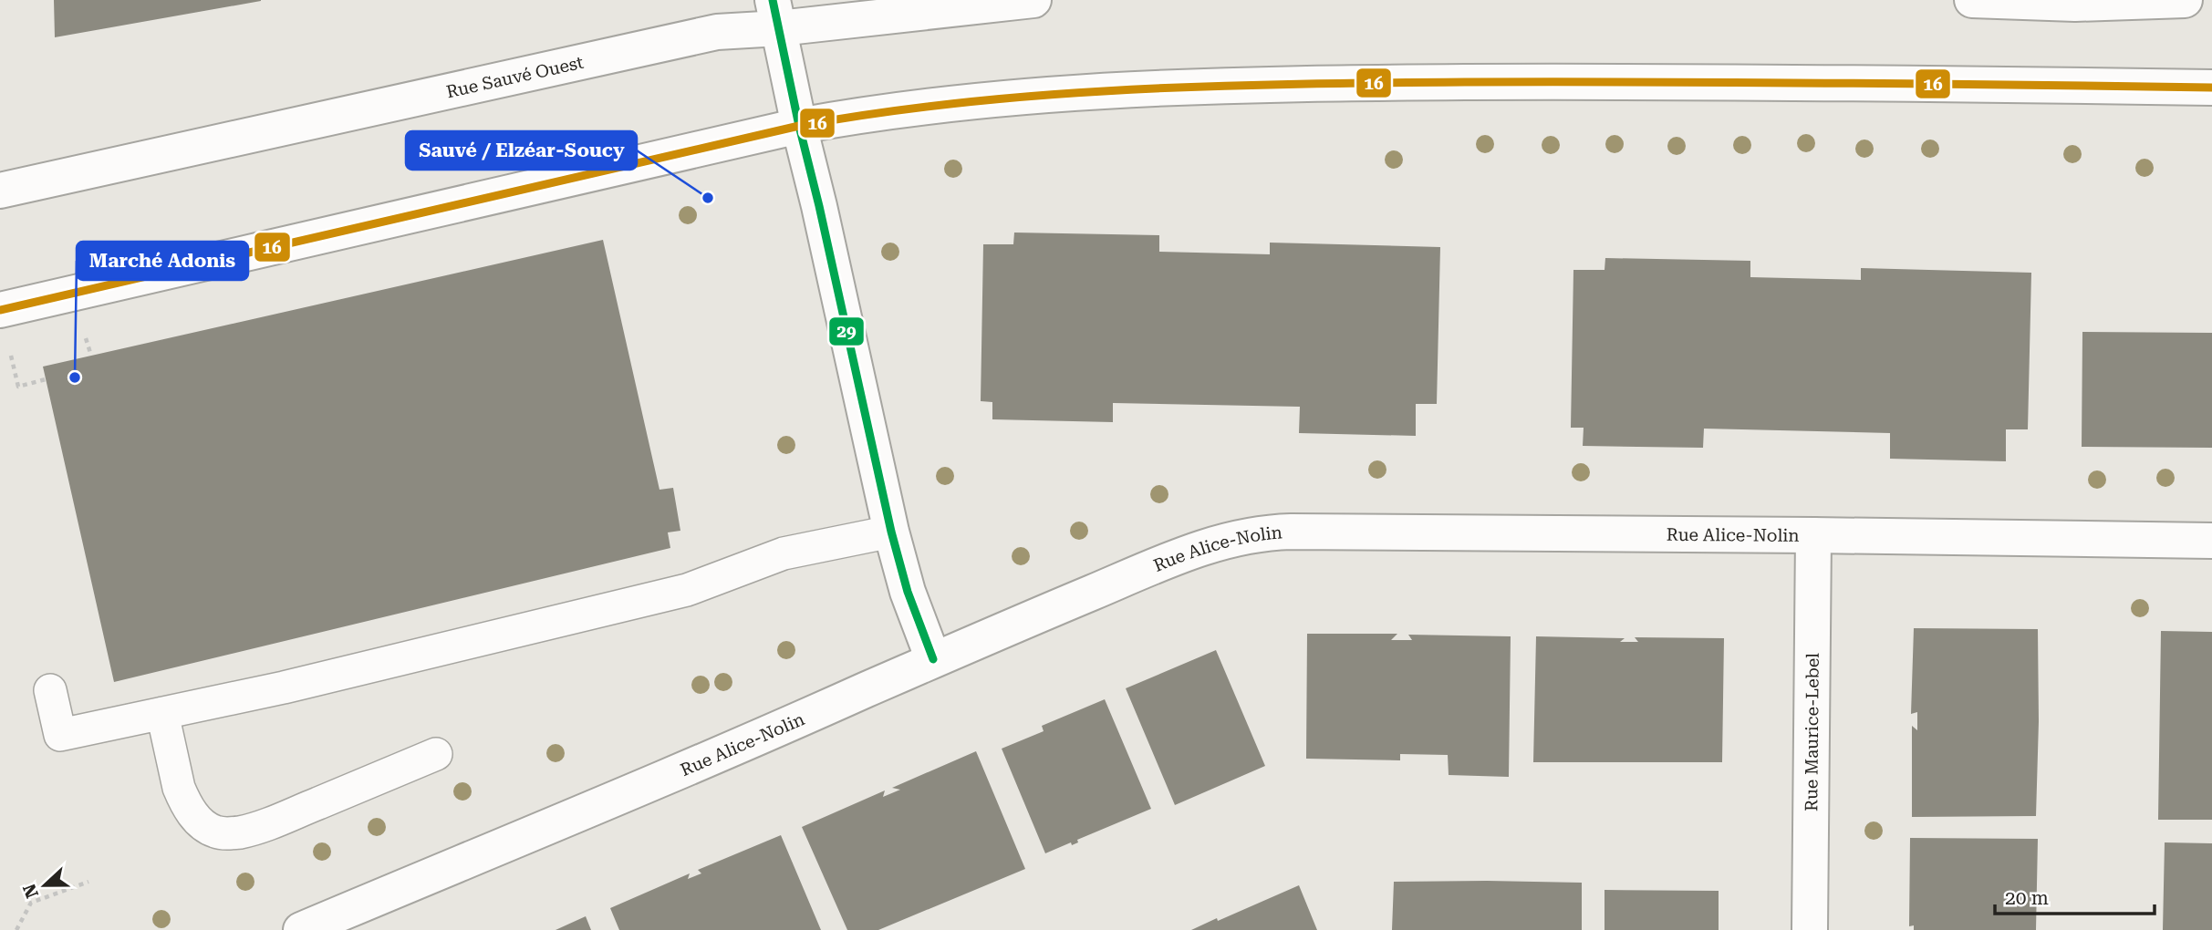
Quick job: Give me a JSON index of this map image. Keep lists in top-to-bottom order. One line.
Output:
{"streets":{"main road":["Rue Sauvé Ouest","Rue Alice-Nolin","Rue Maurice-Lebel"]},"crossings":[["Rue Alice-Nolin","Rue Maurice-Lebel"]],"places":["Sauvé / Elzéar-Soucy","Marché Adonis"],"lines":["transit line 29","transit line 16"],"scale_bar":"20 m","north":"left"}
